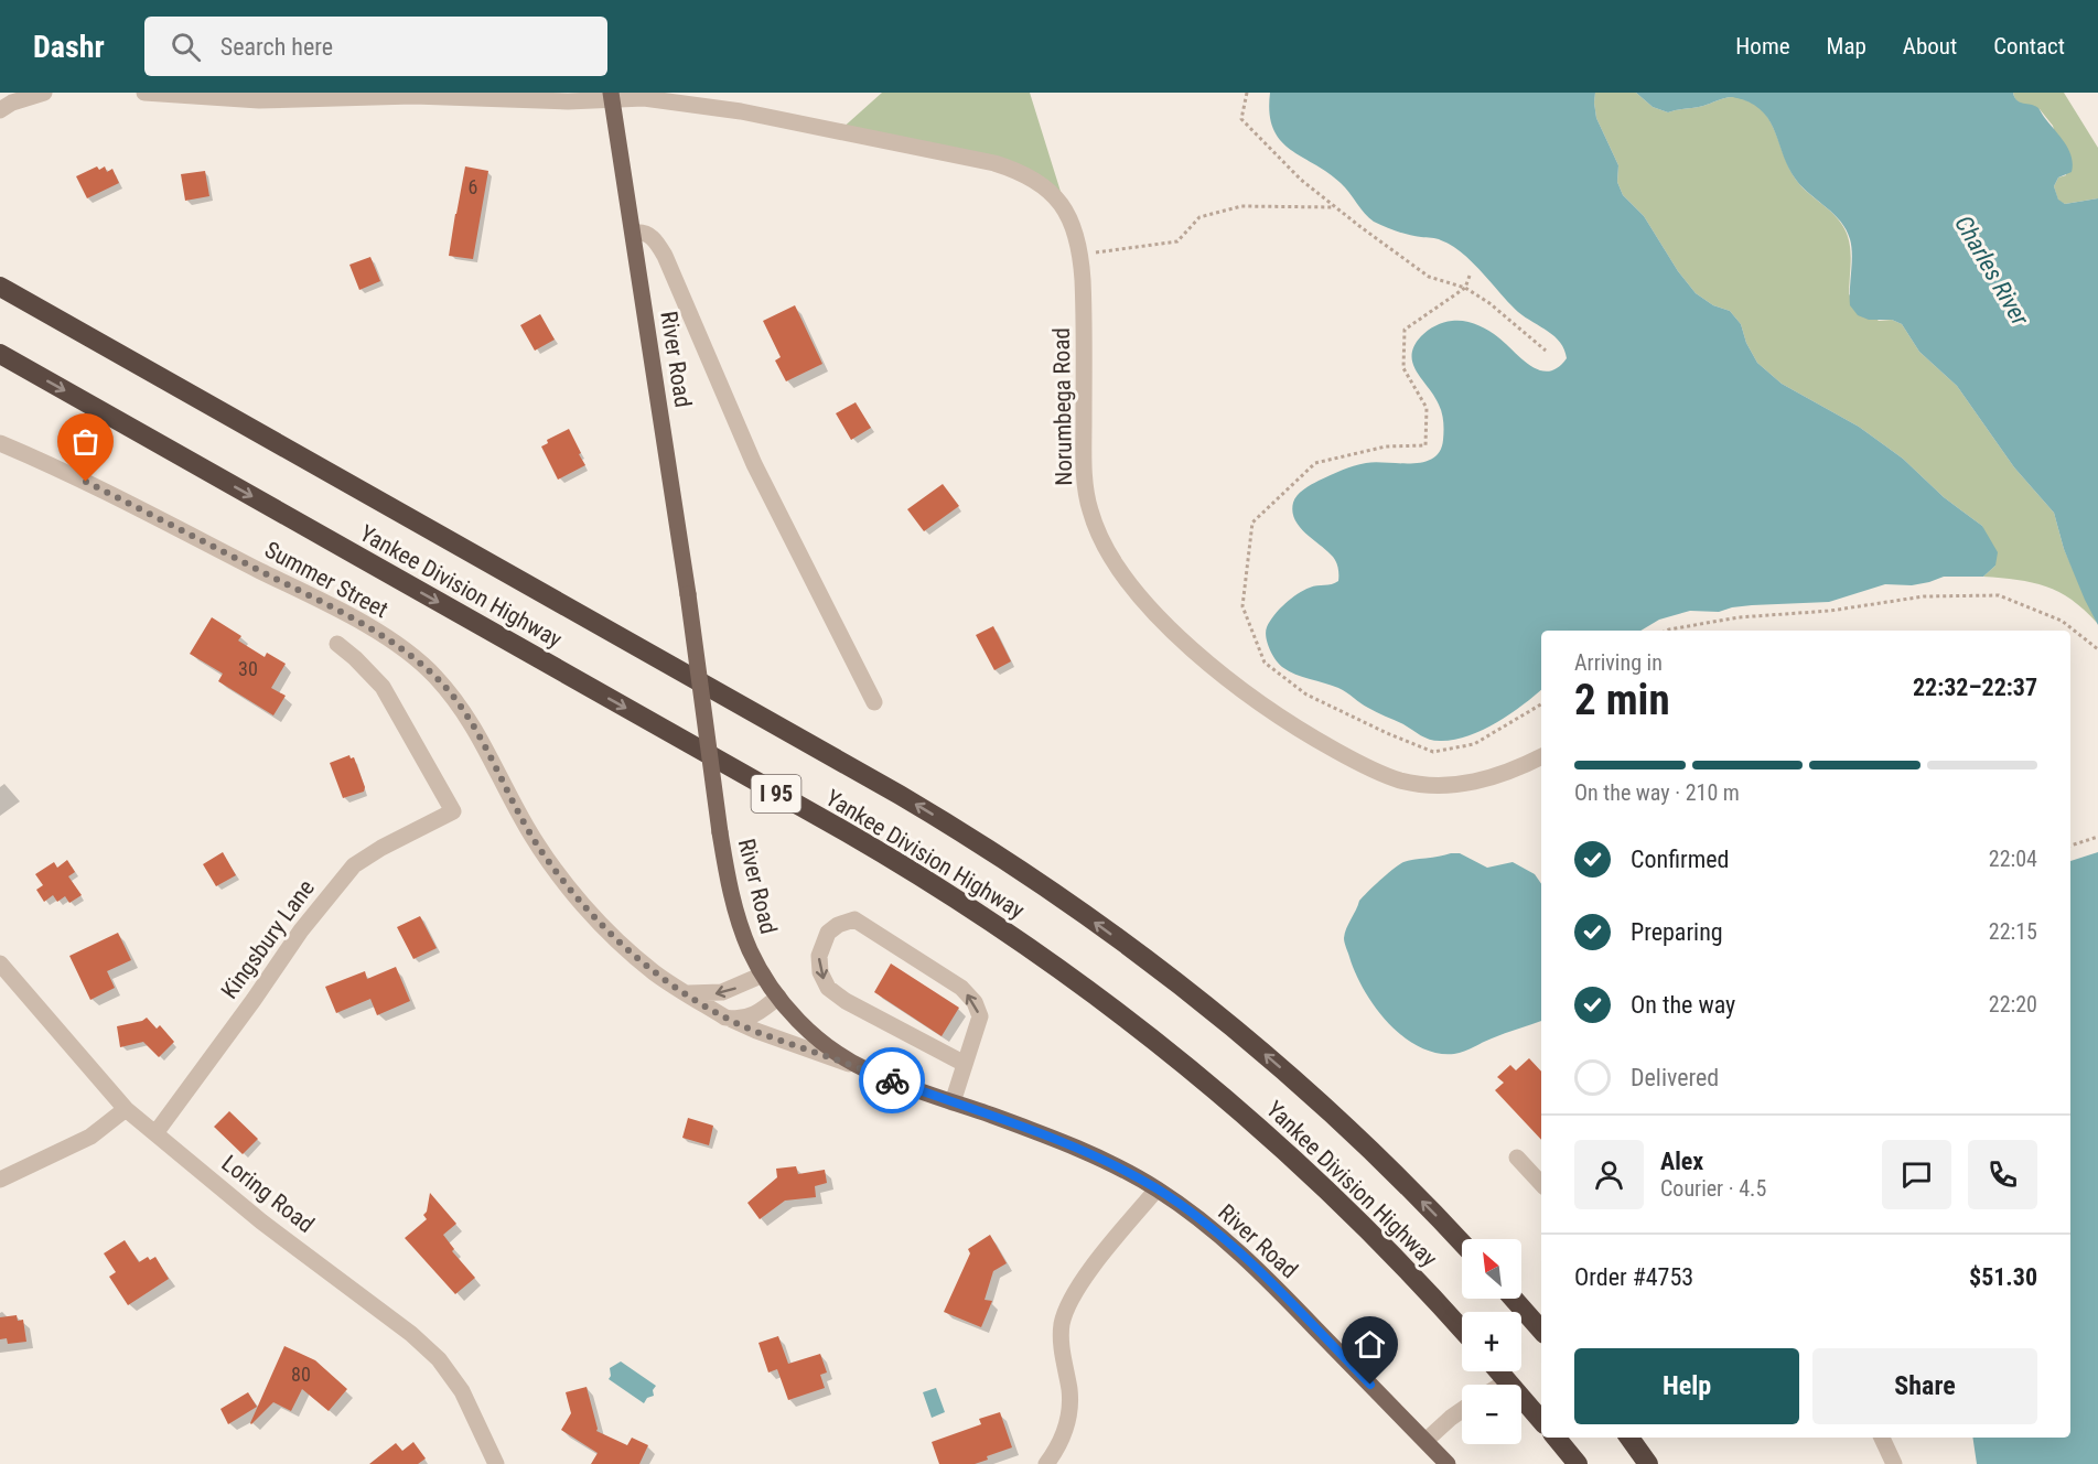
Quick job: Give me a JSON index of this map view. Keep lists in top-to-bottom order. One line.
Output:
{"streets":{"highway":["Yankee Division Highway","I 95"],"main road":["River Road"],"street":["Norumbega Road","Summer Street","Kingsbury Lane","Loring Road"]},"crossings":[["River Road","Norumbega Road"],["River Road","Summer Street"],["Kingsbury Lane","Loring Road"]],"water":["Charles River"],"house_numbers":["6","30","80"],"north":"top left","page":{"header":"Dashr","search":"Search here","nav":["Home","Map","About","Contact"],"heading":["2 min","Arriving in","22:32–22:37"],"panel":["Alex","Courier · 4.5","Order #4753","$51.30"],"bar":"On the way · 210 m","list":[["Confirmed","22:04"],["Preparing","22:15"],["On the way","22:20"],"Delivered"],"map_buttons":["+","−"],"buttons":["Help","Share"]}}
